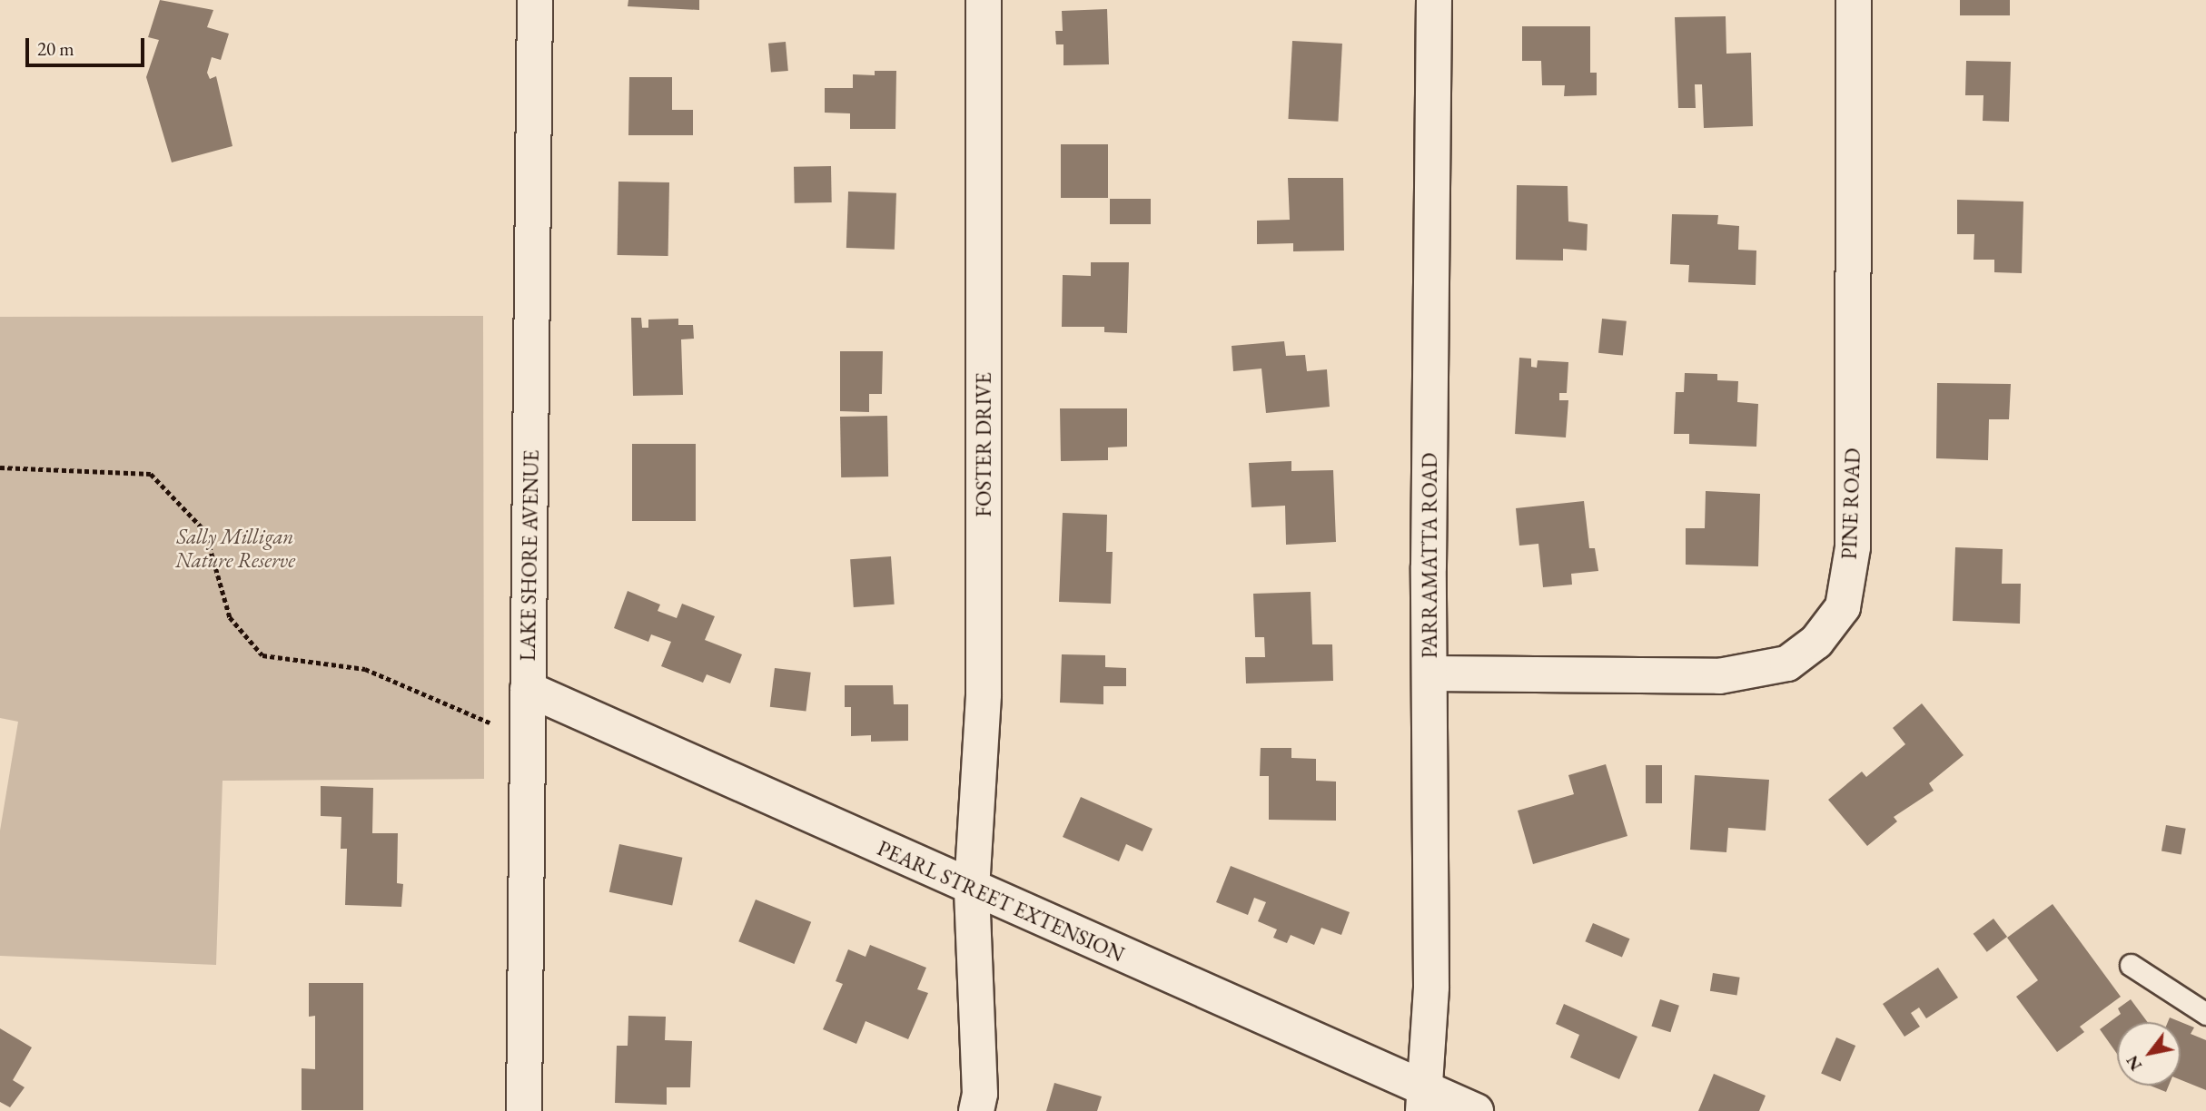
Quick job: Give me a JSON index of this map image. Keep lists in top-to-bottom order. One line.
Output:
{"streets":{"street":["FOSTER DRIVE","PINE ROAD","LAKE SHORE AVENUE","PARRAMATTA ROAD","PEARL STREET EXTENSION"]},"crossings":[["FOSTER DRIVE","PEARL STREET EXTENSION"],["PINE ROAD","PARRAMATTA ROAD"],["LAKE SHORE AVENUE","PEARL STREET EXTENSION"],["PARRAMATTA ROAD","PEARL STREET EXTENSION"]],"parks":["Sally Milligan Nature Reserve"],"scale_bar":"20 m","north":"bottom left"}
